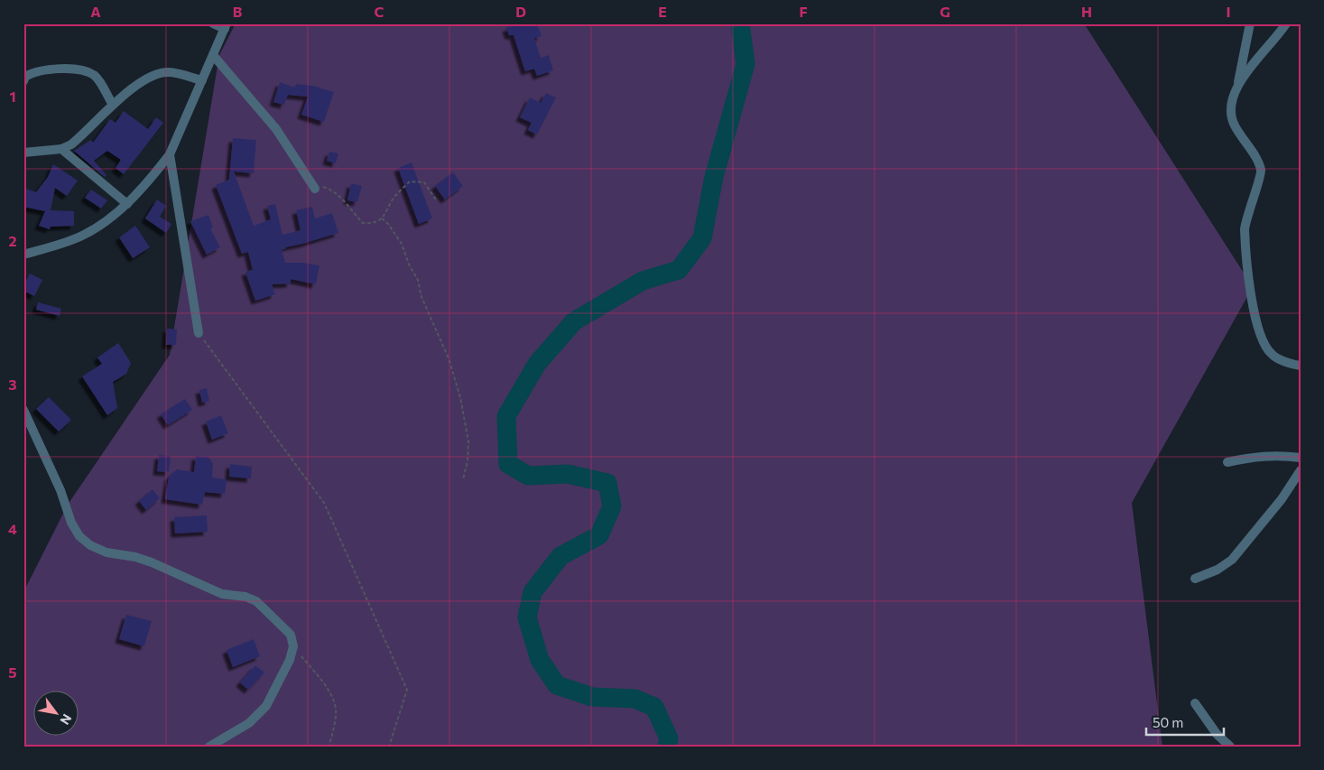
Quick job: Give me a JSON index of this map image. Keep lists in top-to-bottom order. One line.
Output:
{"scale_bar":"50 m","north":"bottom right","grid":{"columns":["A","B","C","D","E","F","G","H","I"],"rows":["1","2","3","4","5"]}}
